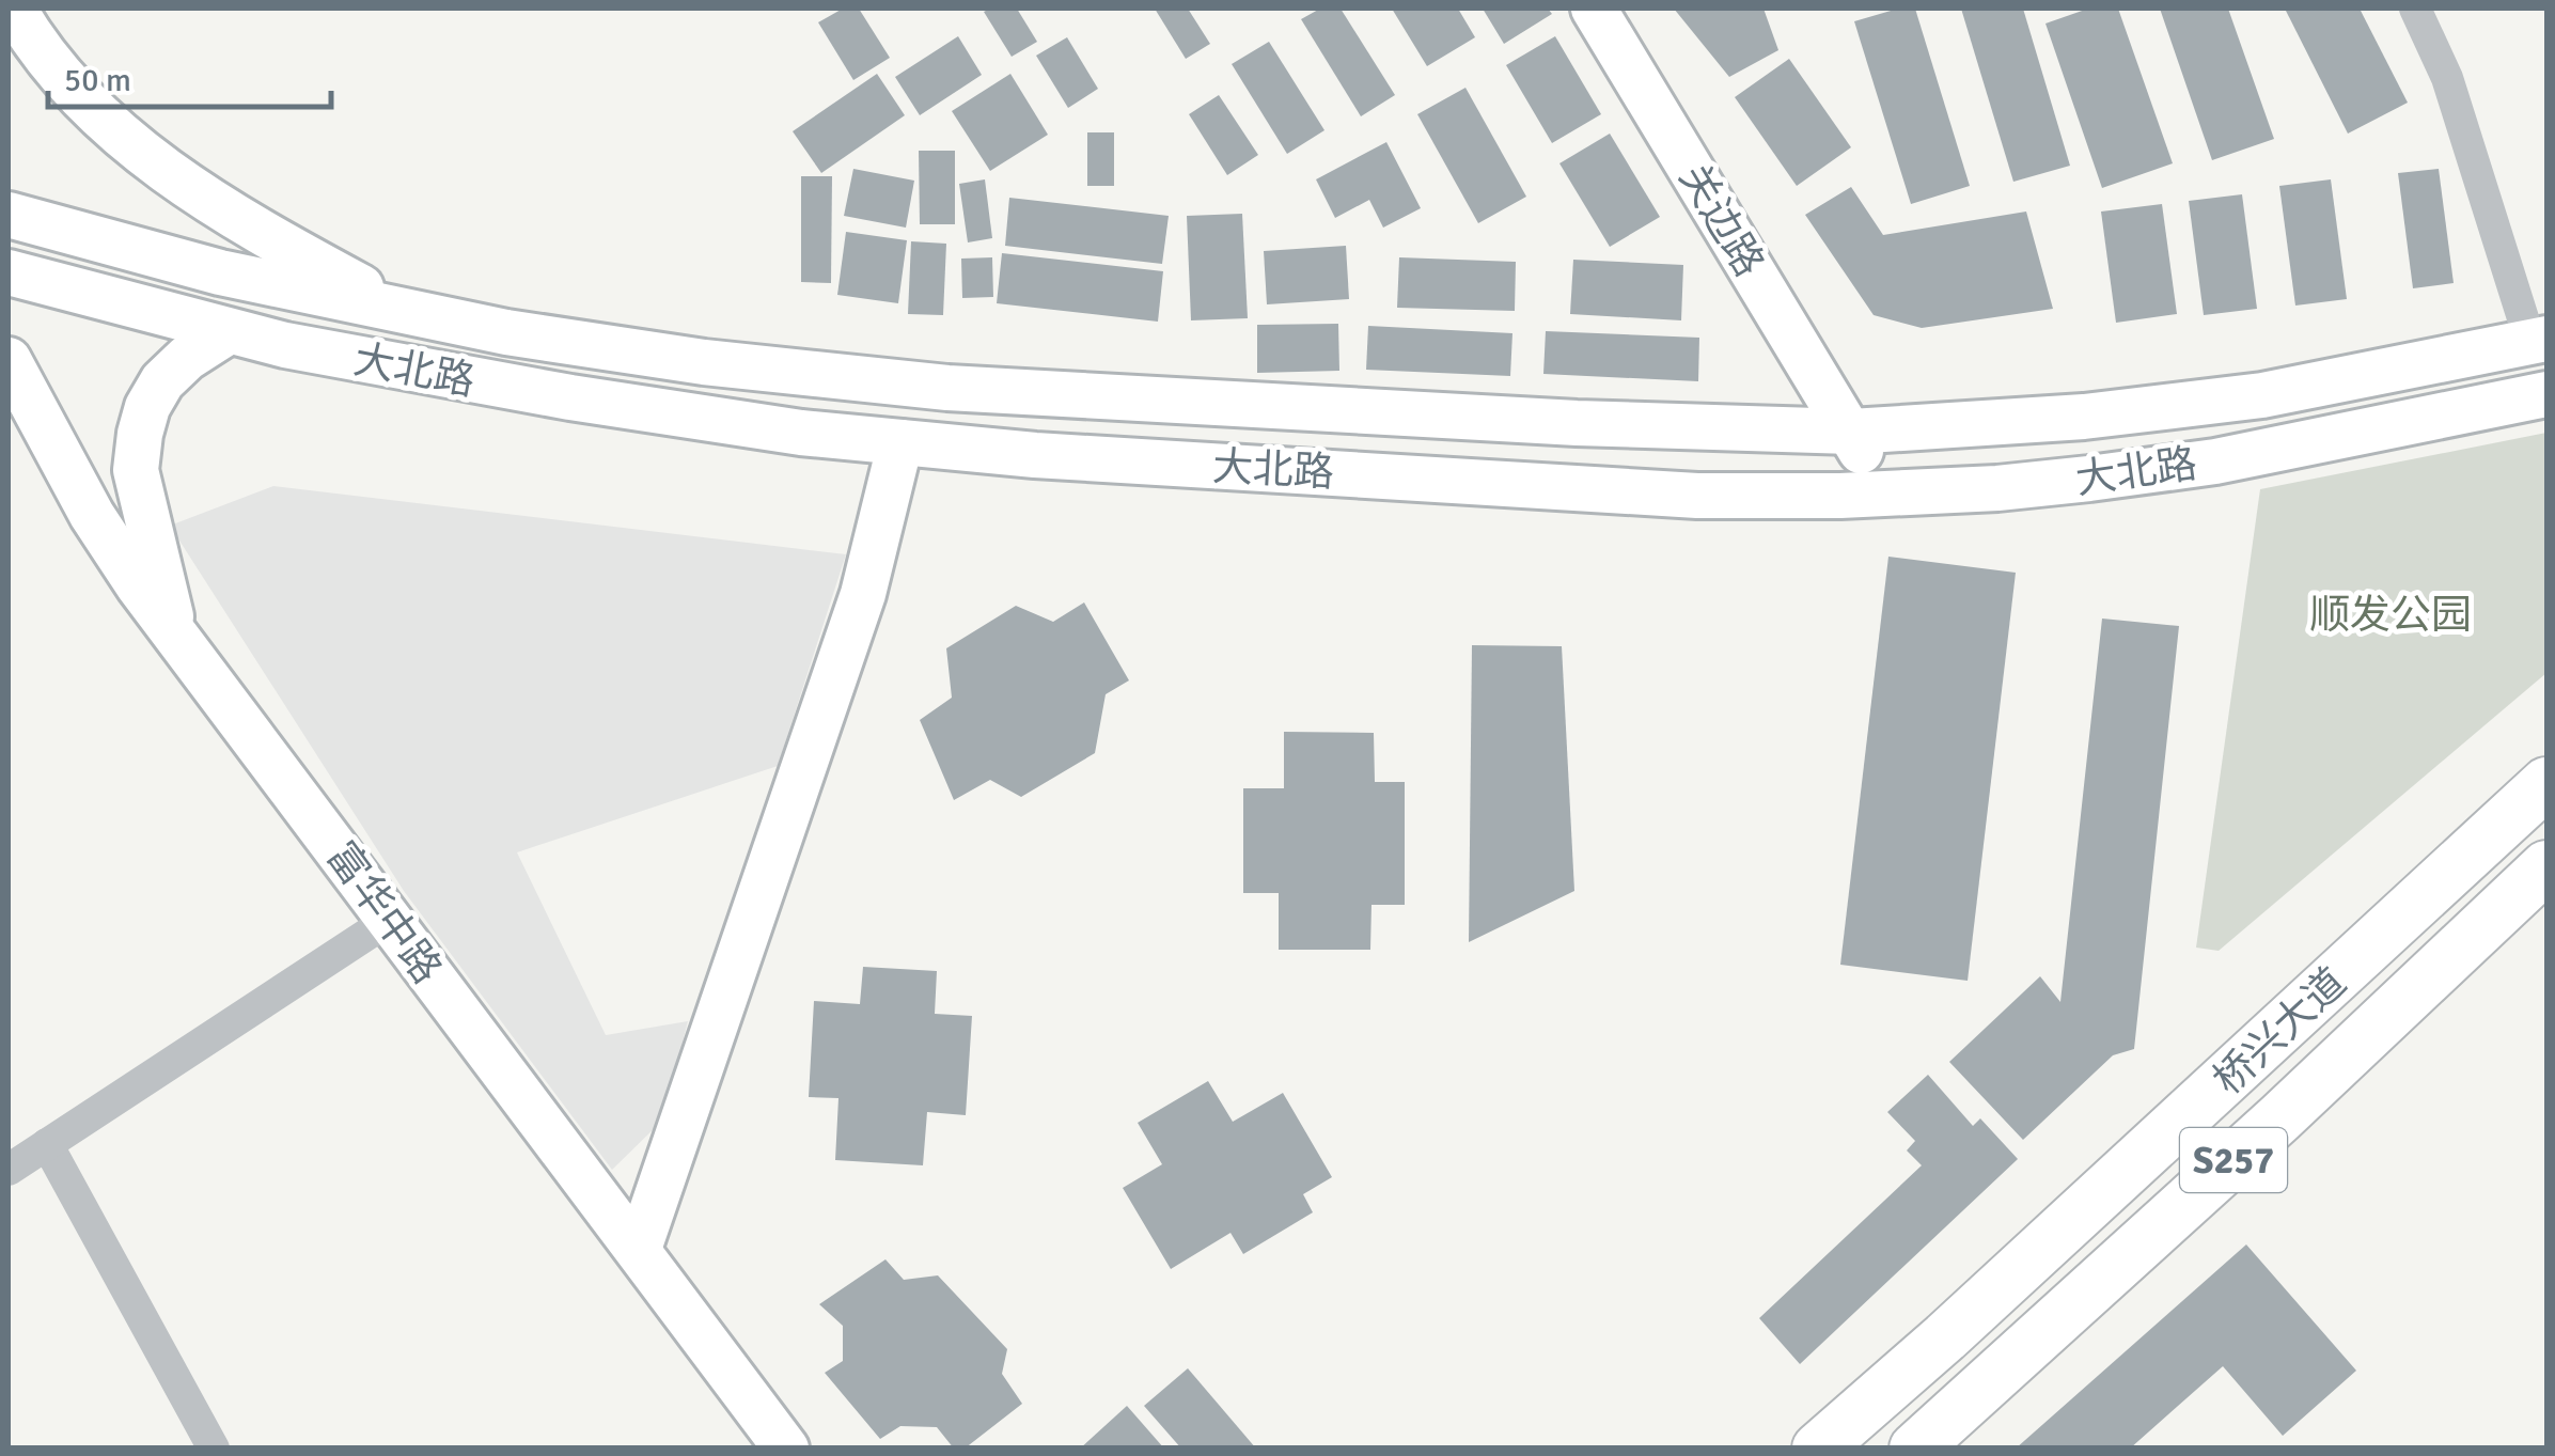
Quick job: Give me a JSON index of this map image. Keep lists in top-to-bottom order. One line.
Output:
{"streets":{"main road":["关边路","大北路","富华中路","桥兴大道","S257"]},"crossings":[["关边路","大北路"]],"parks":["顺发公园"],"scale_bar":"50 m"}
